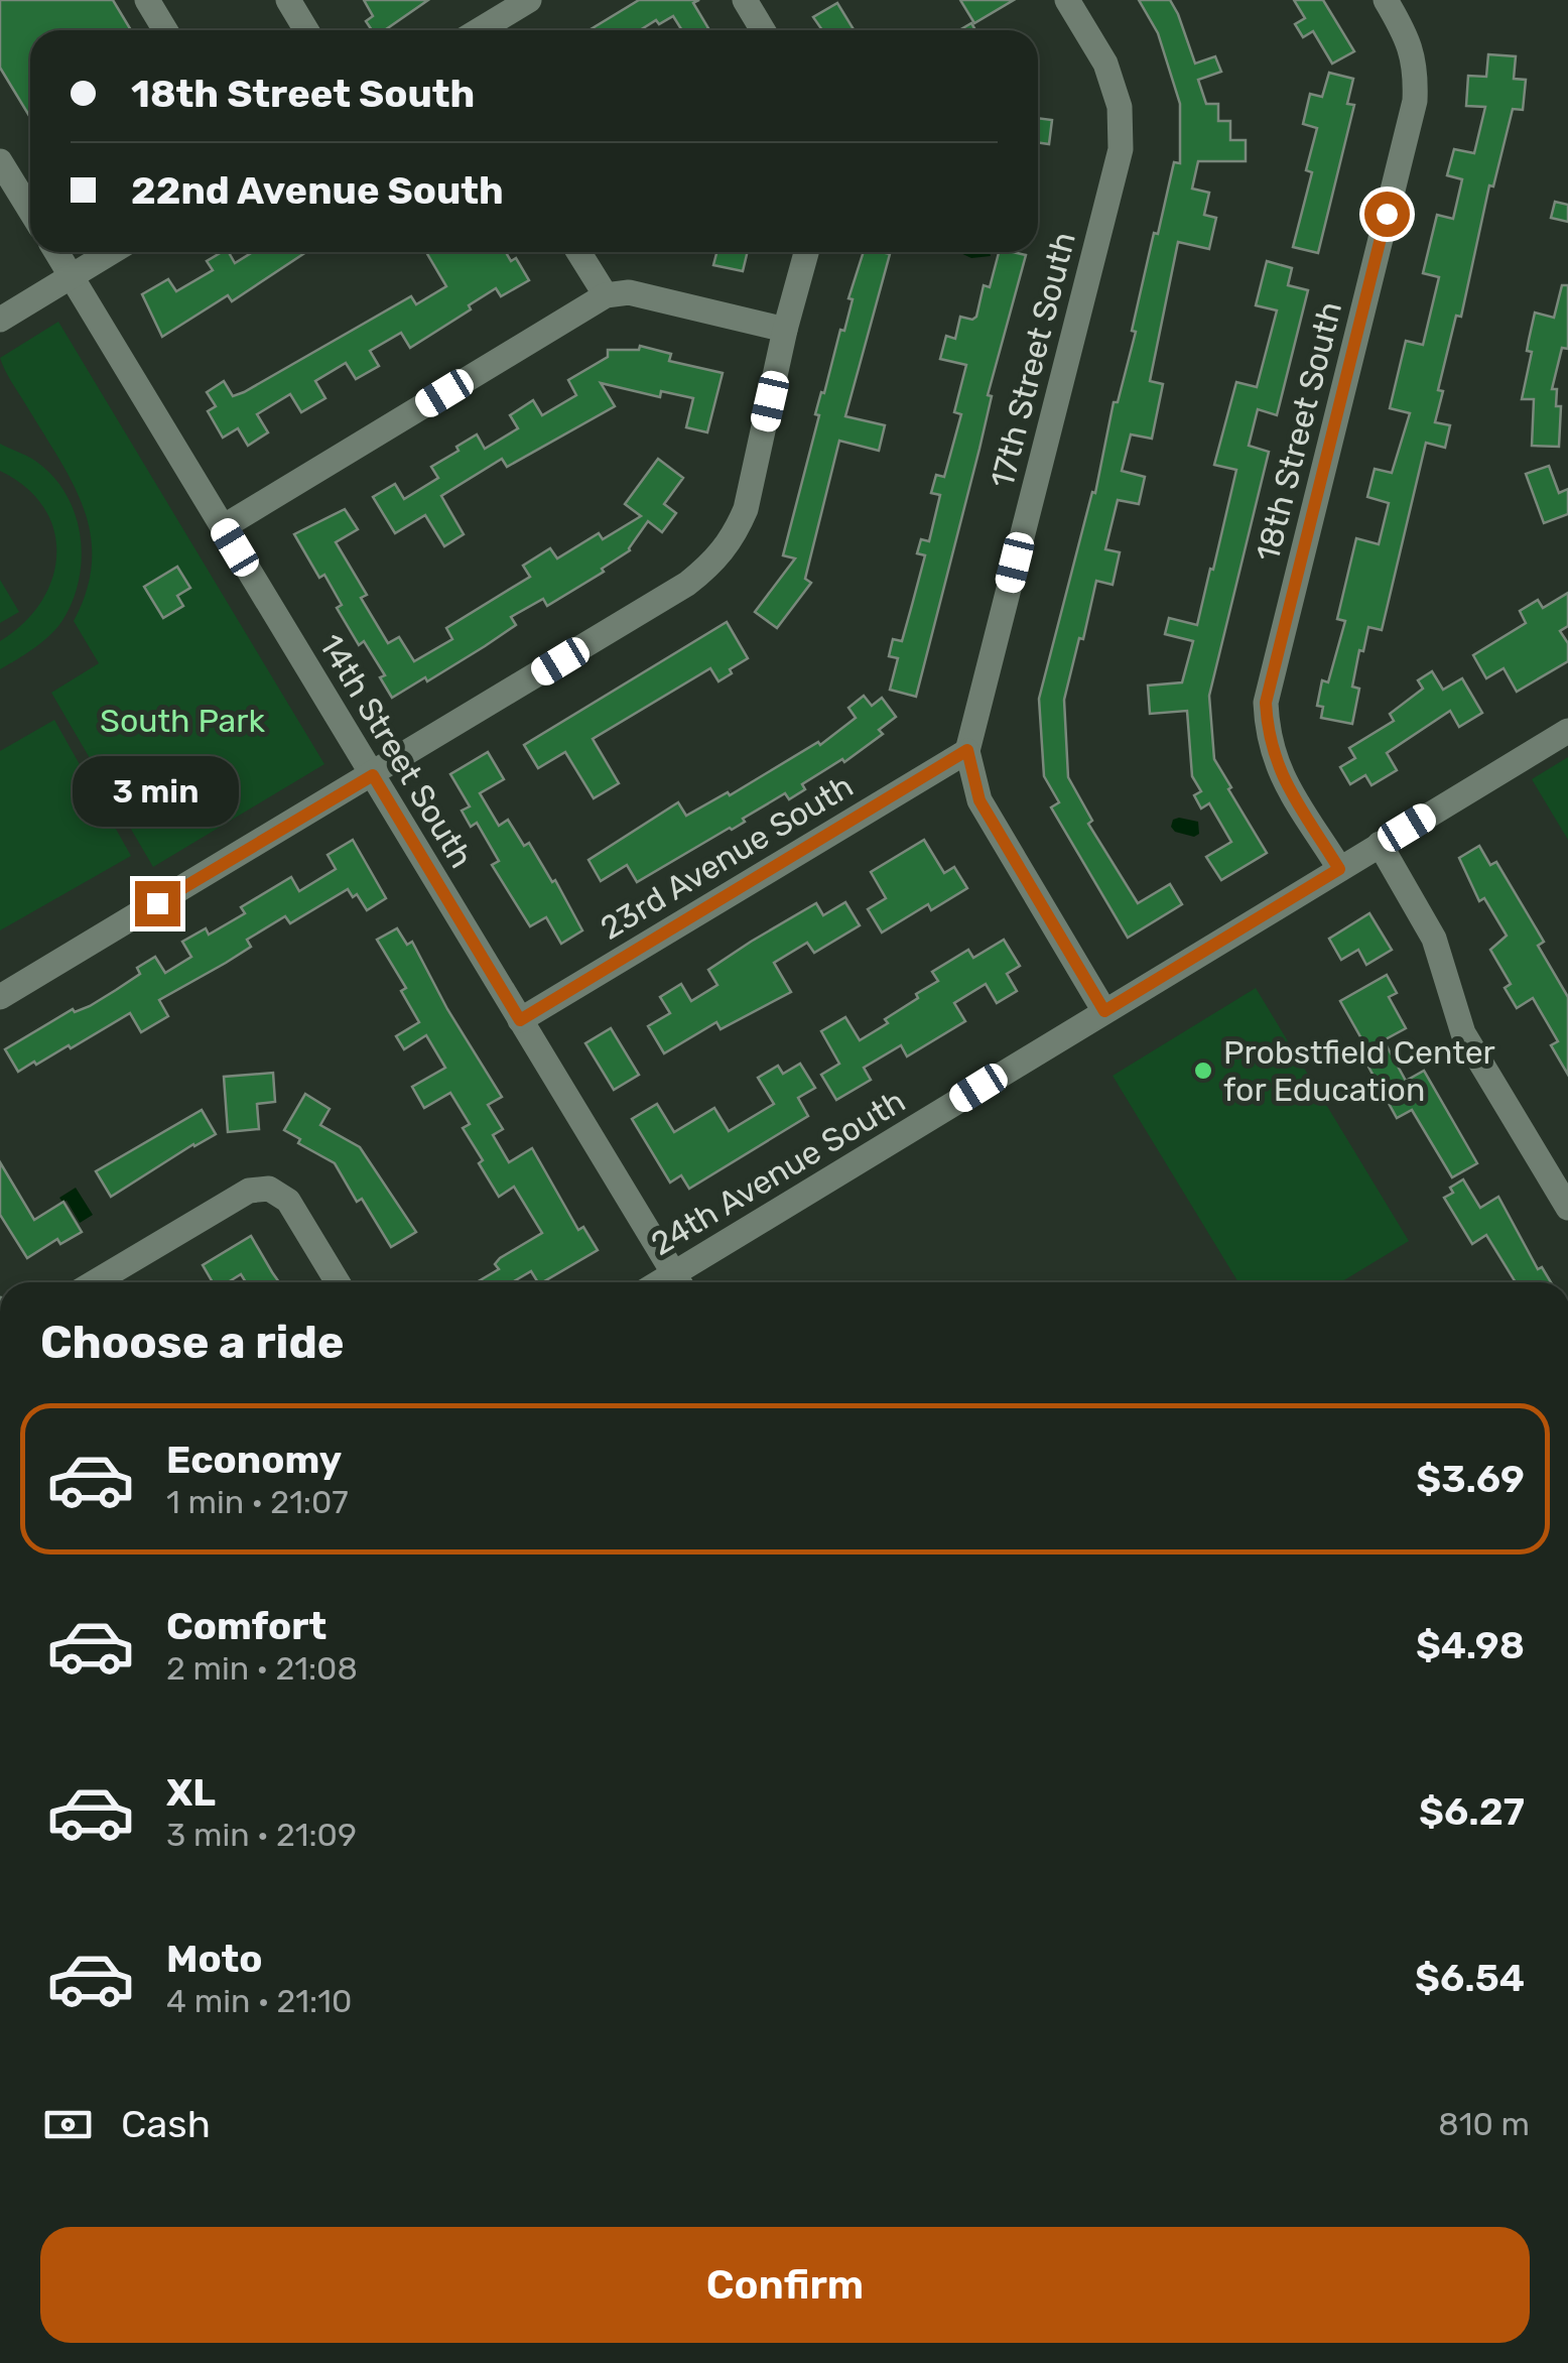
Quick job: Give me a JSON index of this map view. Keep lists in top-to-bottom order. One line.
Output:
{"streets":{"street":["17th Street South","18th Street South","14th Street South","23rd Avenue South","24th Avenue South"]},"crossings":[["17th Street South","23rd Avenue South"],["17th Street South","24th Avenue South"],["18th Street South","24th Avenue South"],["14th Street South","23rd Avenue South"]],"parks":["South Park"],"places":["Probstfield Center for Education"],"page":{"banner":["18th Street South","22nd Avenue South"],"bubble":"3 min","heading":"Choose a ride","list":[{"name":"Economy","note":"1 min · 21:07","value":"$3.69"},{"name":"Comfort","note":"2 min · 21:08","value":"$4.98"},{"name":"XL","note":"3 min · 21:09","value":"$6.27"},{"name":"Moto","note":"4 min · 21:10","value":"$6.54"}],"pay":["Cash","810 m"],"buttons":"Confirm"}}
